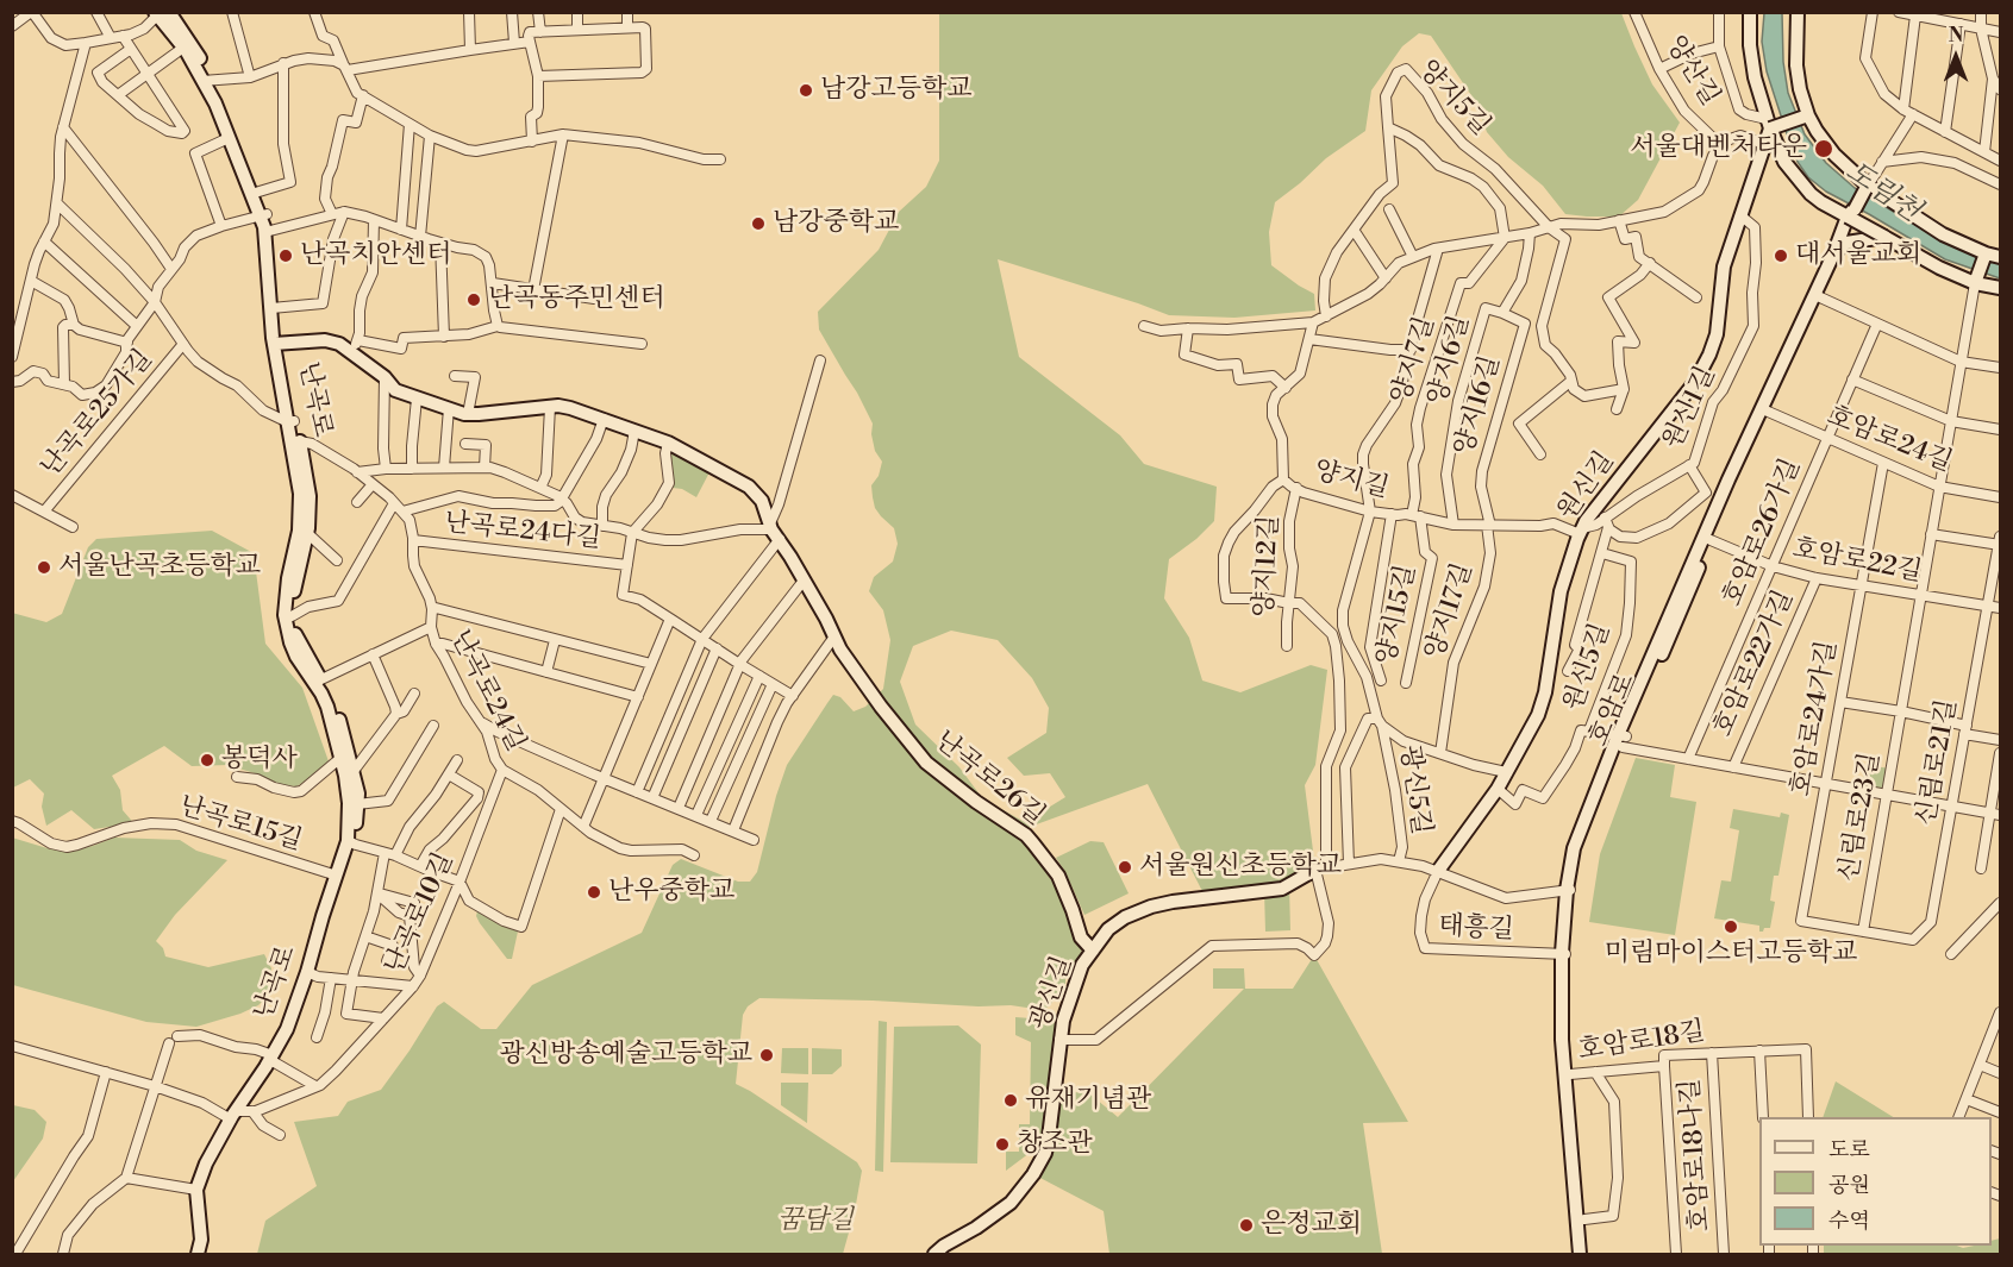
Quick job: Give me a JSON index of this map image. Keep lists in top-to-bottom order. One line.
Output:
{"streets":{"main road":["난곡로","원신길","호암로","난곡로26길","광신길"],"street":["양산길","양지5길","양지7길","양지6길","양지16길","원신1길","난곡로25가길","호암로24길","양지길","난곡로24다길","호암로26가길","호암로22길","양지12길","양지17길","양지15길","호암로22가길","원신5길","난곡로24길","호암로24가길","신림로21길","광신5길","신림로23길","난곡로15길","난곡로10길","태흥길","호암로18길","호암로18나길"]},"crossings":[["양지5길","양지7길"],["양지7길","양지길"],["양지7길","양지15길"],["양지6길","양지16길"],["양지6길","양지길"],["난곡로","난곡로24길"],["난곡로","난곡로26길"],["난곡로","난곡로15길"],["난곡로","난곡로10길"],["양지16길","양지길"],["양지16길","양지17길"],["원신1길","양지길"],["원신1길","원신길"],["호암로24길","호암로26가길"],["호암로24길","호암로"],["호암로24길","호암로24가길"],["호암로24길","신림로23길"],["양지길","원신길"],["양지길","양지12길"],["양지길","양지17길"],["양지길","양지15길"],["양지길","광신5길"],["원신길","태흥길"],["원신길","광신길"],["난곡로24다길","난곡로24길"],["호암로26가길","호암로22길"],["호암로22길","호암로22가길"],["호암로22길","호암로"],["호암로22길","호암로24가길"],["호암로22길","신림로21길"],["호암로22길","신림로23길"],["난곡로24길","난곡로10길"],["호암로","태흥길"],["호암로","광신길"],["호암로","호암로18길"],["호암로24가길","신림로21길"],["호암로24가길","신림로23길"],["신림로21길","신림로23길"],["난곡로26길","광신길"],["광신5길","광신길"],["태흥길","광신길"],["호암로18길","호암로18나길"]],"water":["도림천"],"parks":["꿈담길"],"places":["남강고등학교","서울대벤처타운","남강중학교","난곡치안센터","대서울교회","난곡동주민센터","서울난곡초등학교","봉덕사","서울원신초등학교","난우중학교","미림마이스터고등학교","광신방송예술고등학교","유재기념관","창조관","은정교회"],"legend":["도로","공원","수역"],"north":"top"}
